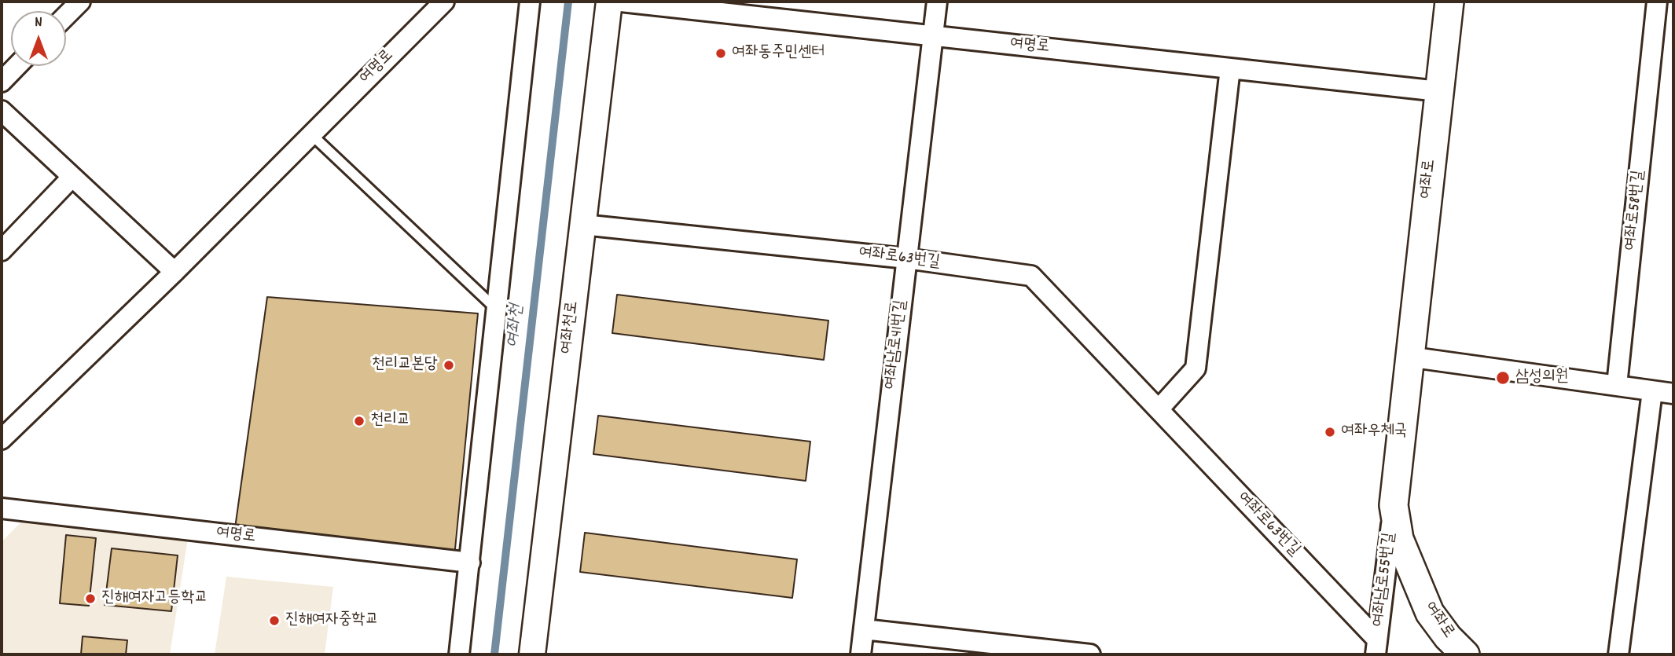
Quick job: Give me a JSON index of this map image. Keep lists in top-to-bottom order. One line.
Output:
{"streets":{"main road":["여좌로"],"street":["여명로","여좌로58번길","여좌로63번길","여좌천로","여좌남로41번길","여좌남로55번길"]},"crossings":[["여명로","여좌로"],["여명로","여좌남로41번길"],["여좌로","여좌남로55번길"],["여좌로63번길","여좌천로"],["여좌로63번길","여좌남로41번길"],["여좌로63번길","여좌남로55번길"]],"water":["여좌천"],"places":["여좌동주민센터","천리교본당","삼성의원","천리교","여좌우체국","진해여자고등학교","진해여자중학교"],"north":"top"}
